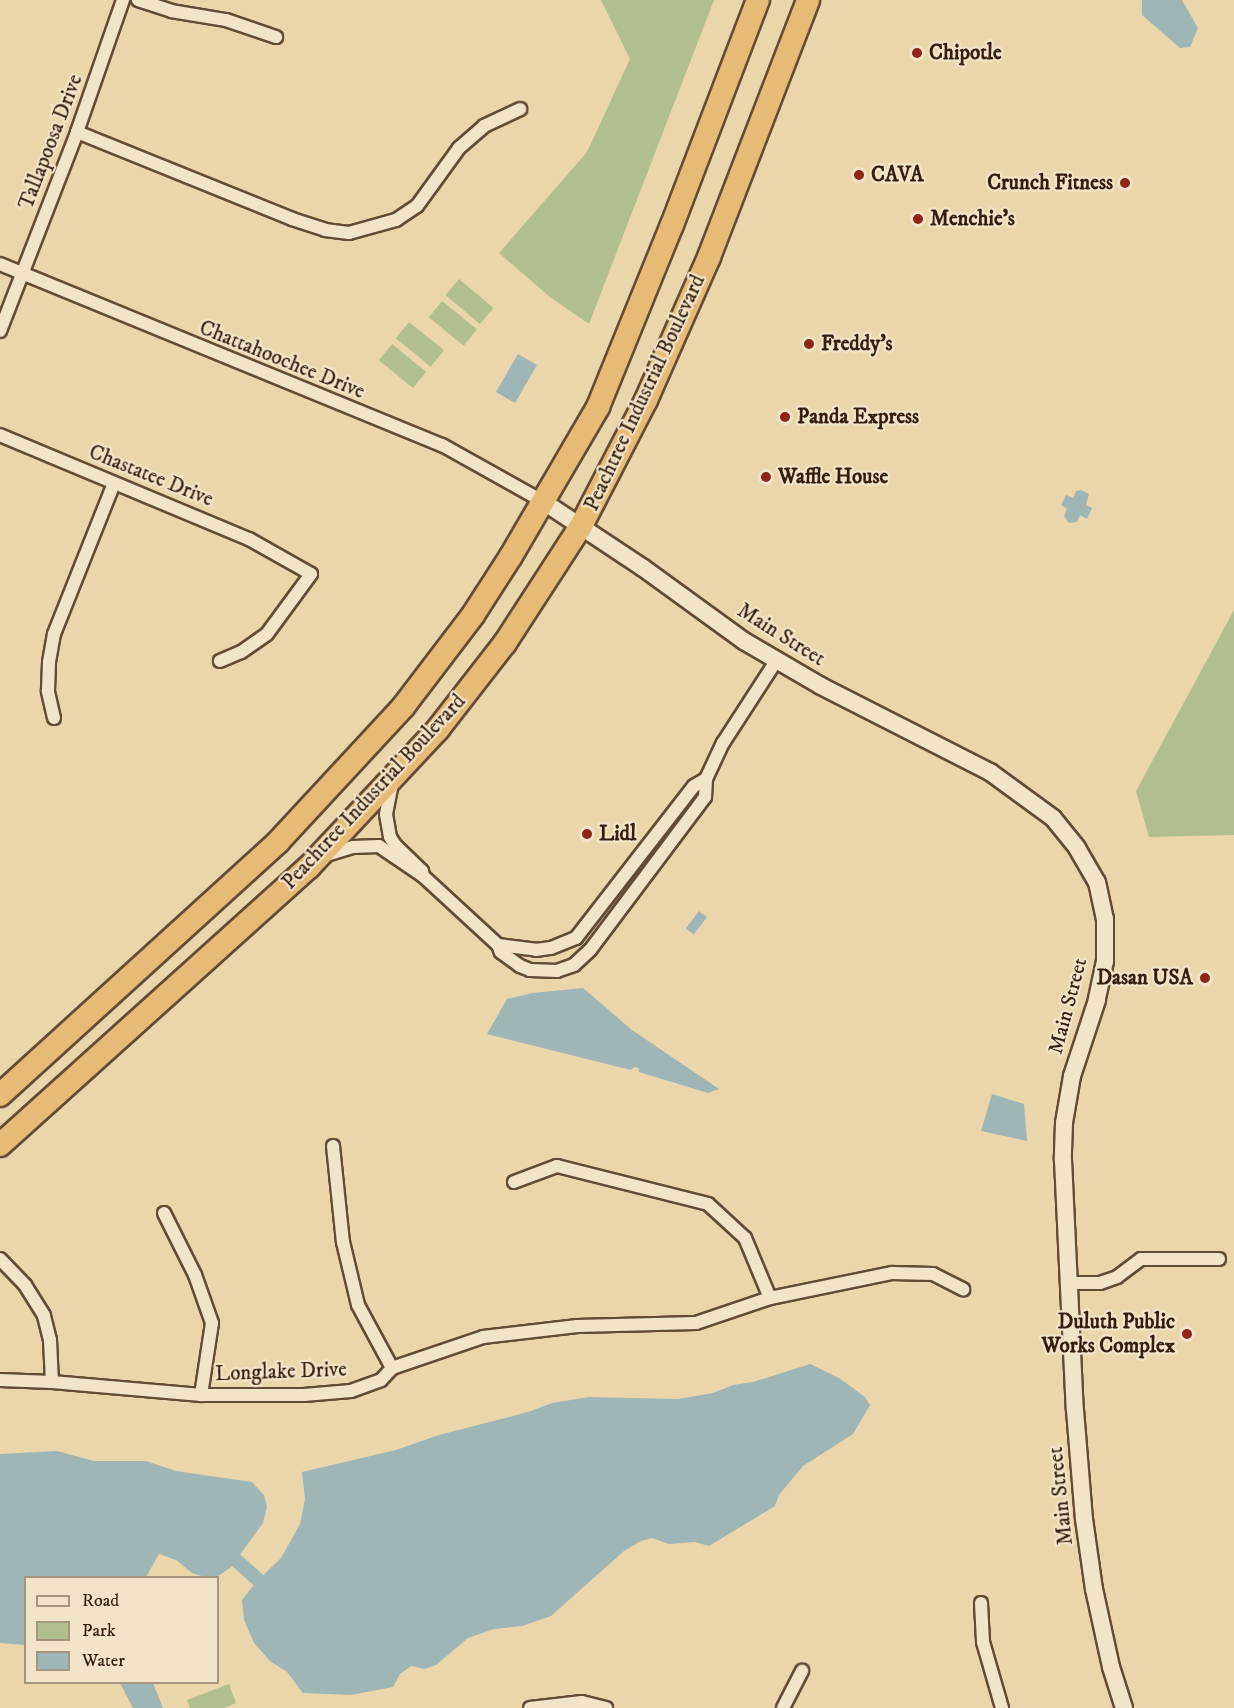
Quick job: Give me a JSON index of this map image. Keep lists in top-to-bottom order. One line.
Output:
{"streets":{"highway":["Peachtree Industrial Boulevard"],"street":["Tallapoosa Drive","Chattahoochee Drive","Chastatee Drive","Main Street","Longlake Drive"]},"crossings":[["Tallapoosa Drive","Chattahoochee Drive"],["Chattahoochee Drive","Peachtree Industrial Boulevard"],["Chattahoochee Drive","Main Street"],["Peachtree Industrial Boulevard","Main Street"]],"places":["Chipotle","CAVA","Crunch Fitness","Menchie's","Freddy's","Panda Express","Waffle House","Lidl","Dasan USA","Duluth Public Works Complex"],"legend":["Road","Park","Water"]}
